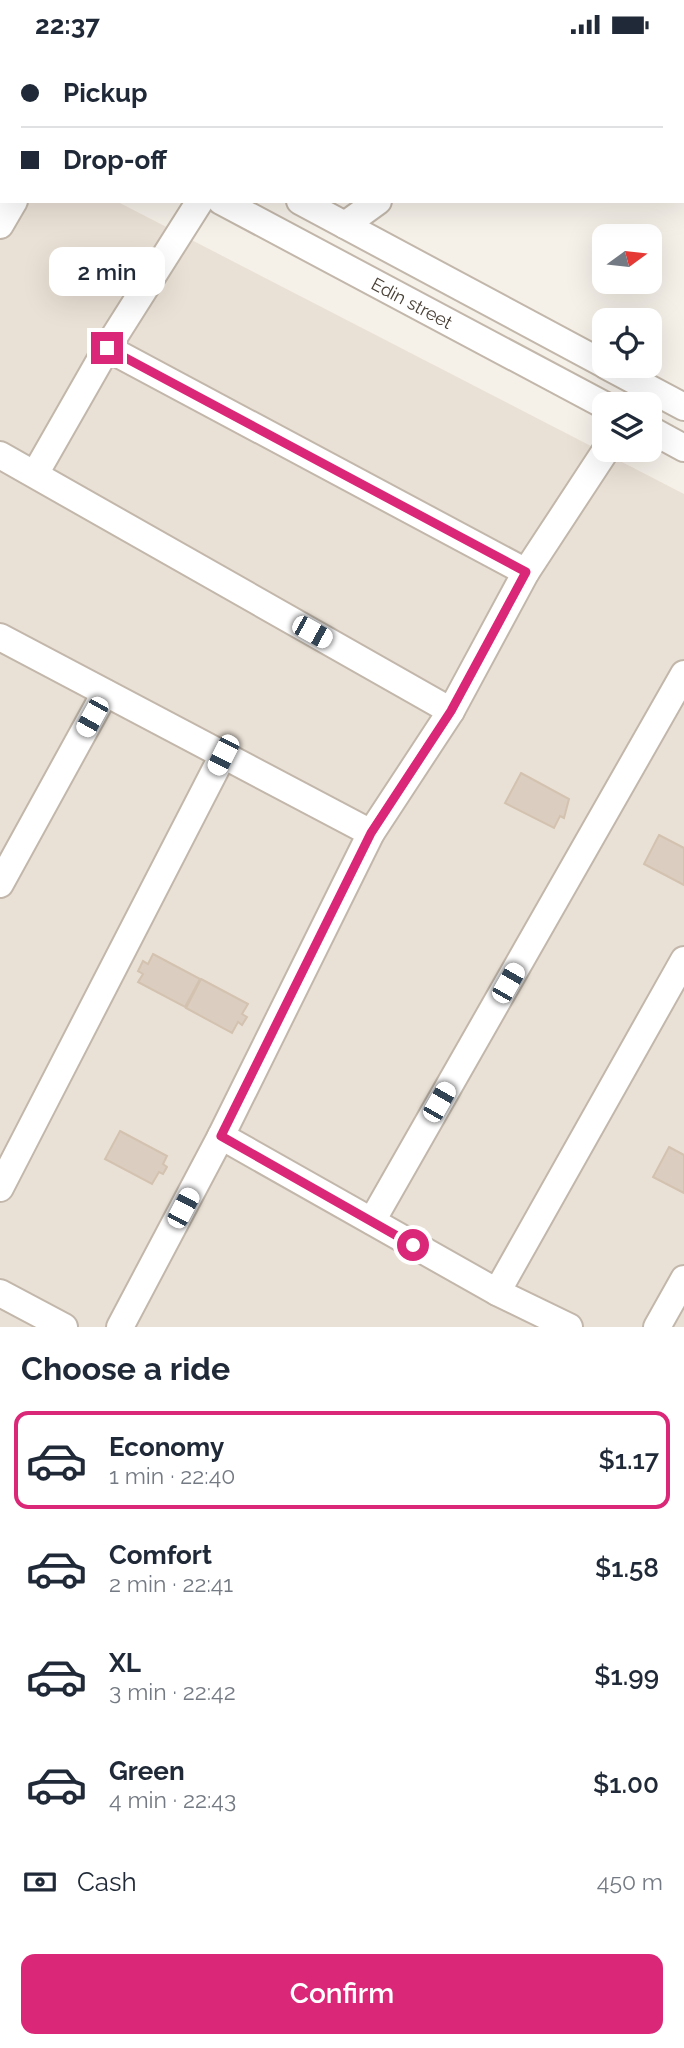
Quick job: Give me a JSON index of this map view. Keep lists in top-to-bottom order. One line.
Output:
{"streets":{"street":["Edin street"]},"north":"right","page":{"status":"22:37","banner":["Pickup","Drop-off"],"bubble":"2 min","heading":"Choose a ride","list":[{"name":"Economy","note":"1 min · 22:40","value":"$1.17"},{"name":"Comfort","note":"2 min · 22:41","value":"$1.58"},{"name":"XL","note":"3 min · 22:42","value":"$1.99"},{"name":"Green","note":"4 min · 22:43","value":"$1.00"}],"pay":["Cash","450 m"],"buttons":"Confirm"}}
